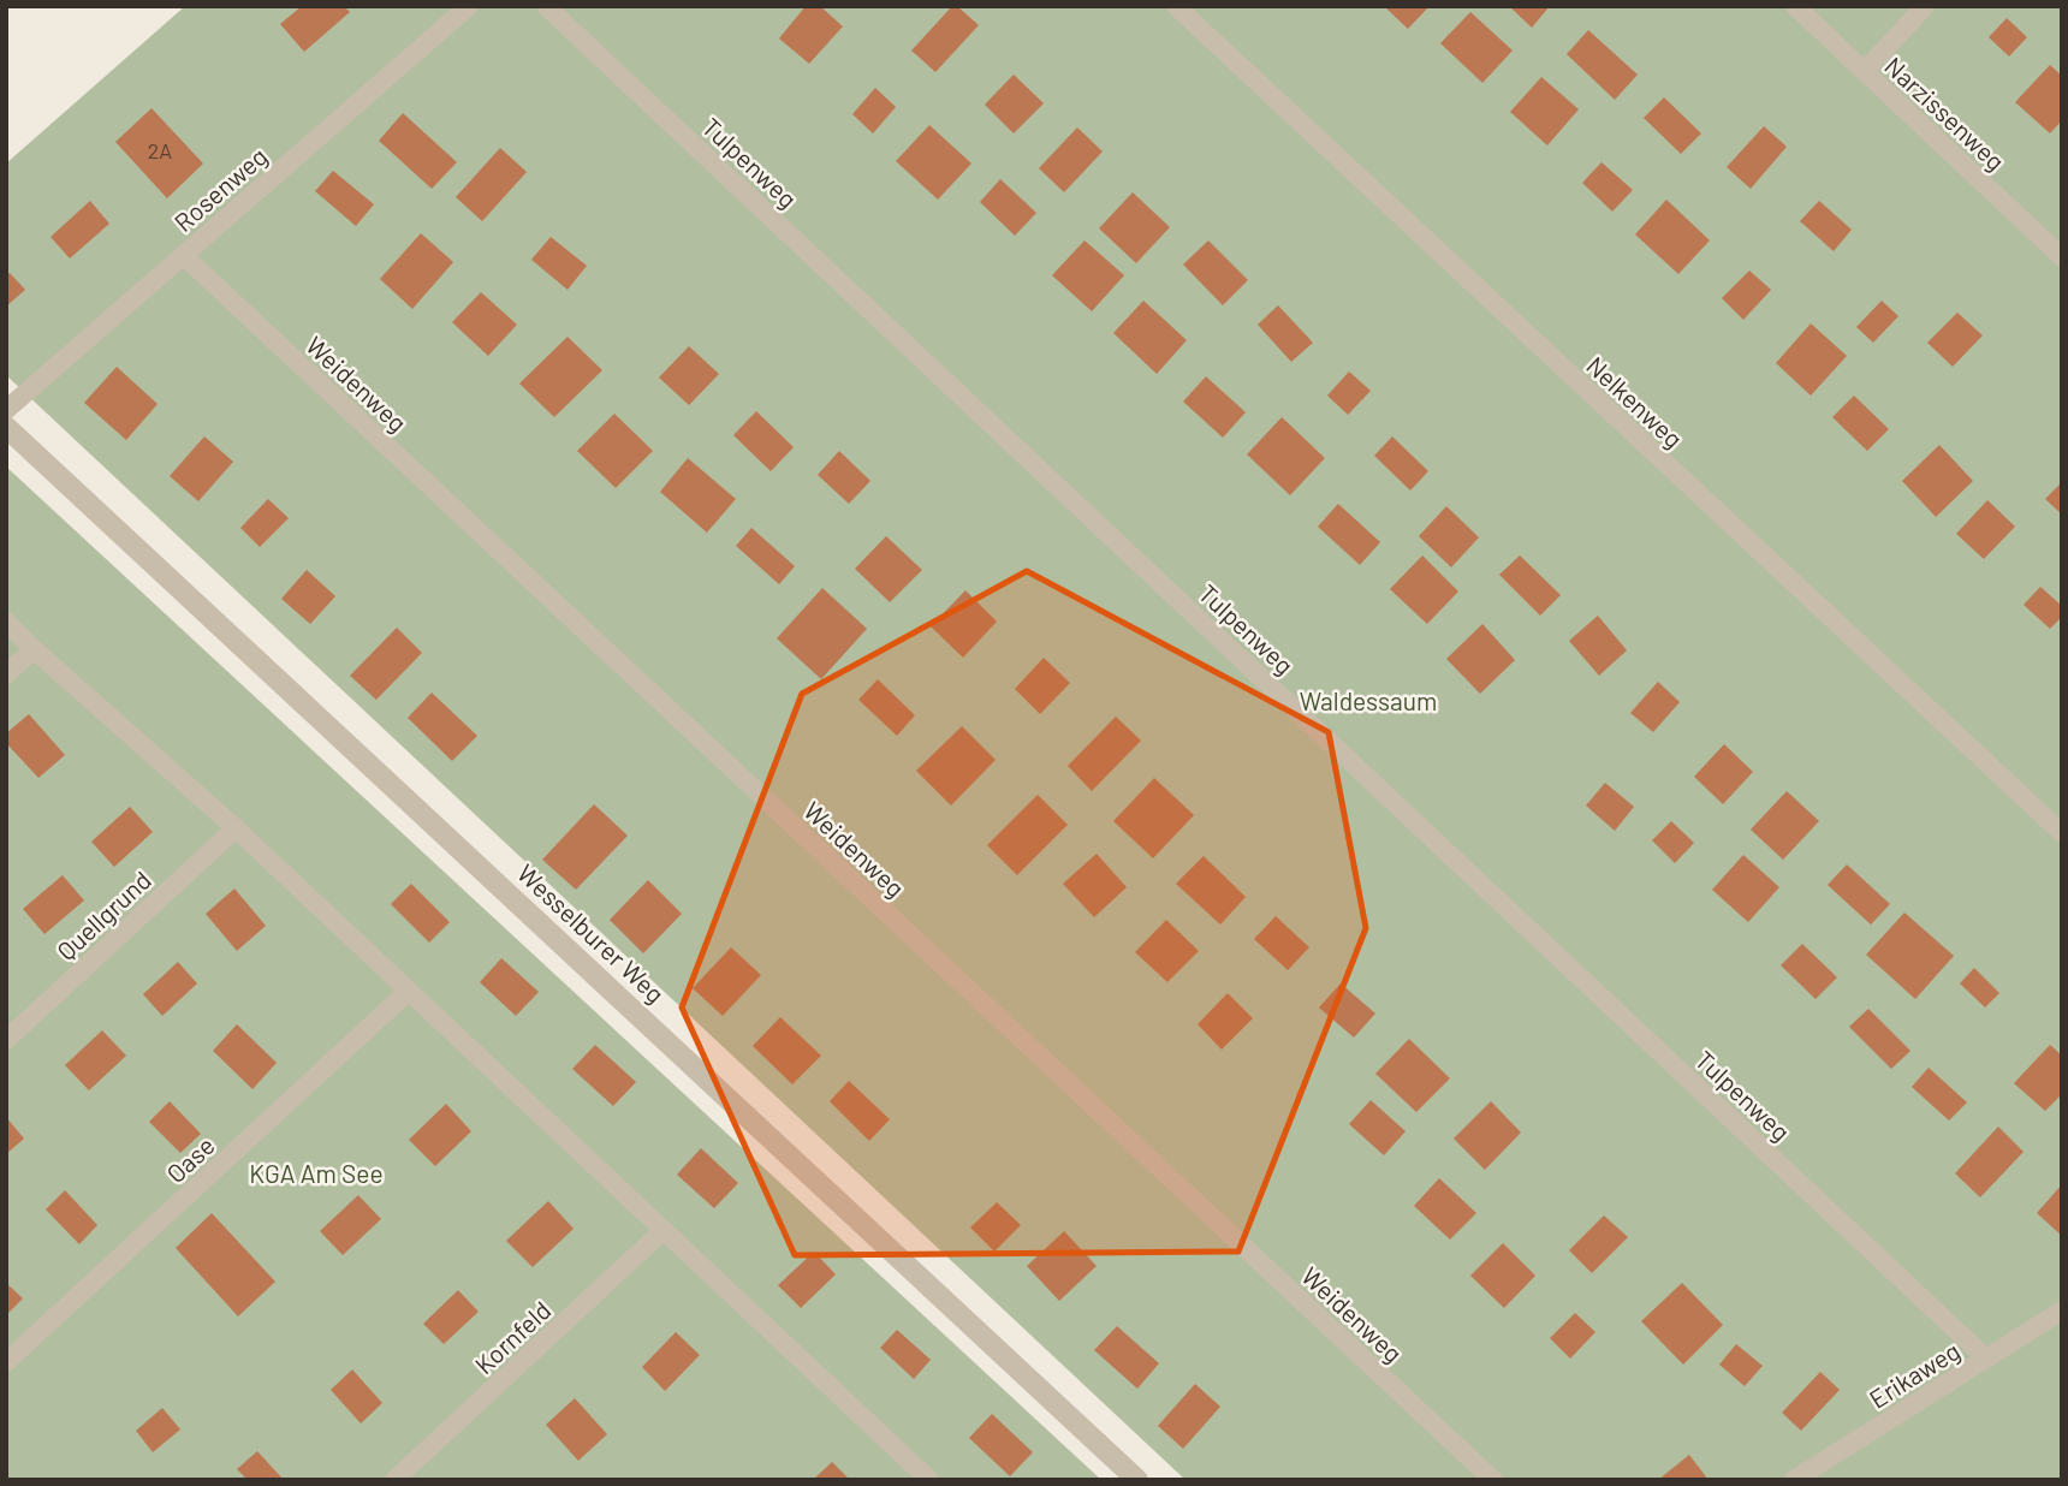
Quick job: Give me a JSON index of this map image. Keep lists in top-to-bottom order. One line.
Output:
{"streets":{"street":["Wesselburer Weg"],"lane":["Narzissenweg","Tulpenweg","Rosenweg","Weidenweg","Nelkenweg","Quellgrund","Oase","Kornfeld","Erikaweg"]},"crossings":[["Tulpenweg","Erikaweg"],["Rosenweg","Weidenweg"]],"parks":["Waldessaum","KGA Am See"],"house_numbers":["2A"]}
